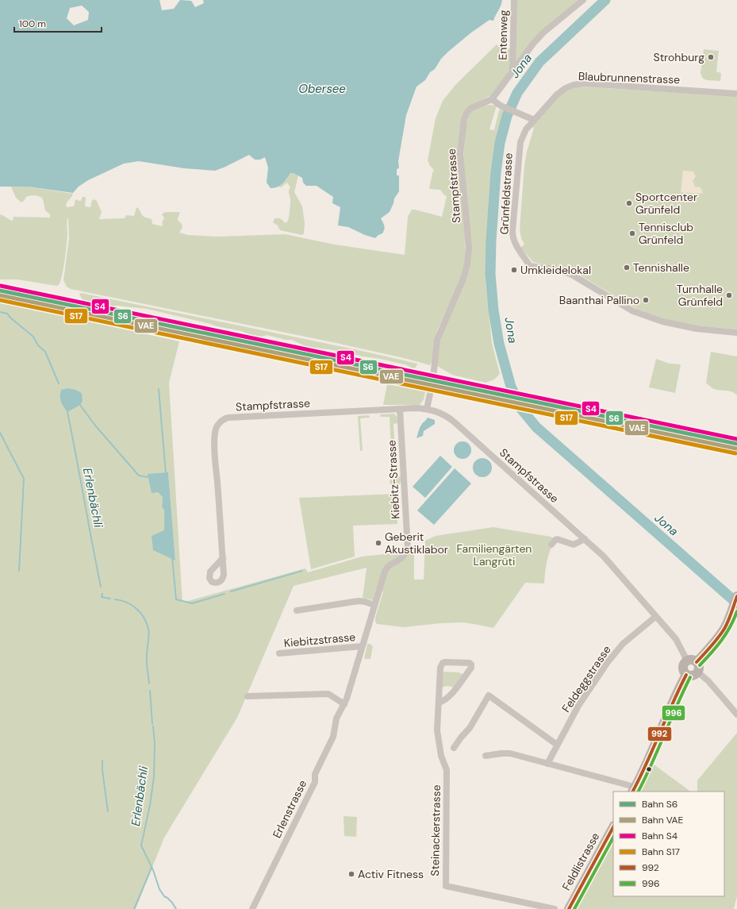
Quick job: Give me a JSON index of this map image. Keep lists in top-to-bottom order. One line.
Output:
{"streets":{"street":["Entenweg","Blaubrunnenstrasse","Stampfstrasse","Grünfeldstrasse","Kiebitz-Strasse","Kiebitzstrasse","Feldeggstrasse","Erlenstrasse","Steinackerstrasse","Feldlistrasse"]},"crossings":[["Blaubrunnenstrasse","Grünfeldstrasse"],["Stampfstrasse","Kiebitz-Strasse"],["Stampfstrasse","Feldeggstrasse"],["Kiebitz-Strasse","Kiebitzstrasse"],["Kiebitzstrasse","Erlenstrasse"]],"water":["Jona","Obersee","Erlenbächli"],"parks":["Familiengärten Langrüti"],"places":["Strohburg","Sportcenter Grünfeld","Tennisclub Grünfeld","Tennishalle","Umkleidelokal","Turnhalle Grünfeld","Baanthai Pallino","Geberit Akustiklabor","Activ Fitness"],"lines":["rail line S4","rail line S6","rail line VAE","rail line S17","transit line 992","transit line 996"],"legend":["Bahn S6","Bahn VAE","Bahn S4","Bahn S17","992","996"],"scale_bar":"100 m"}
